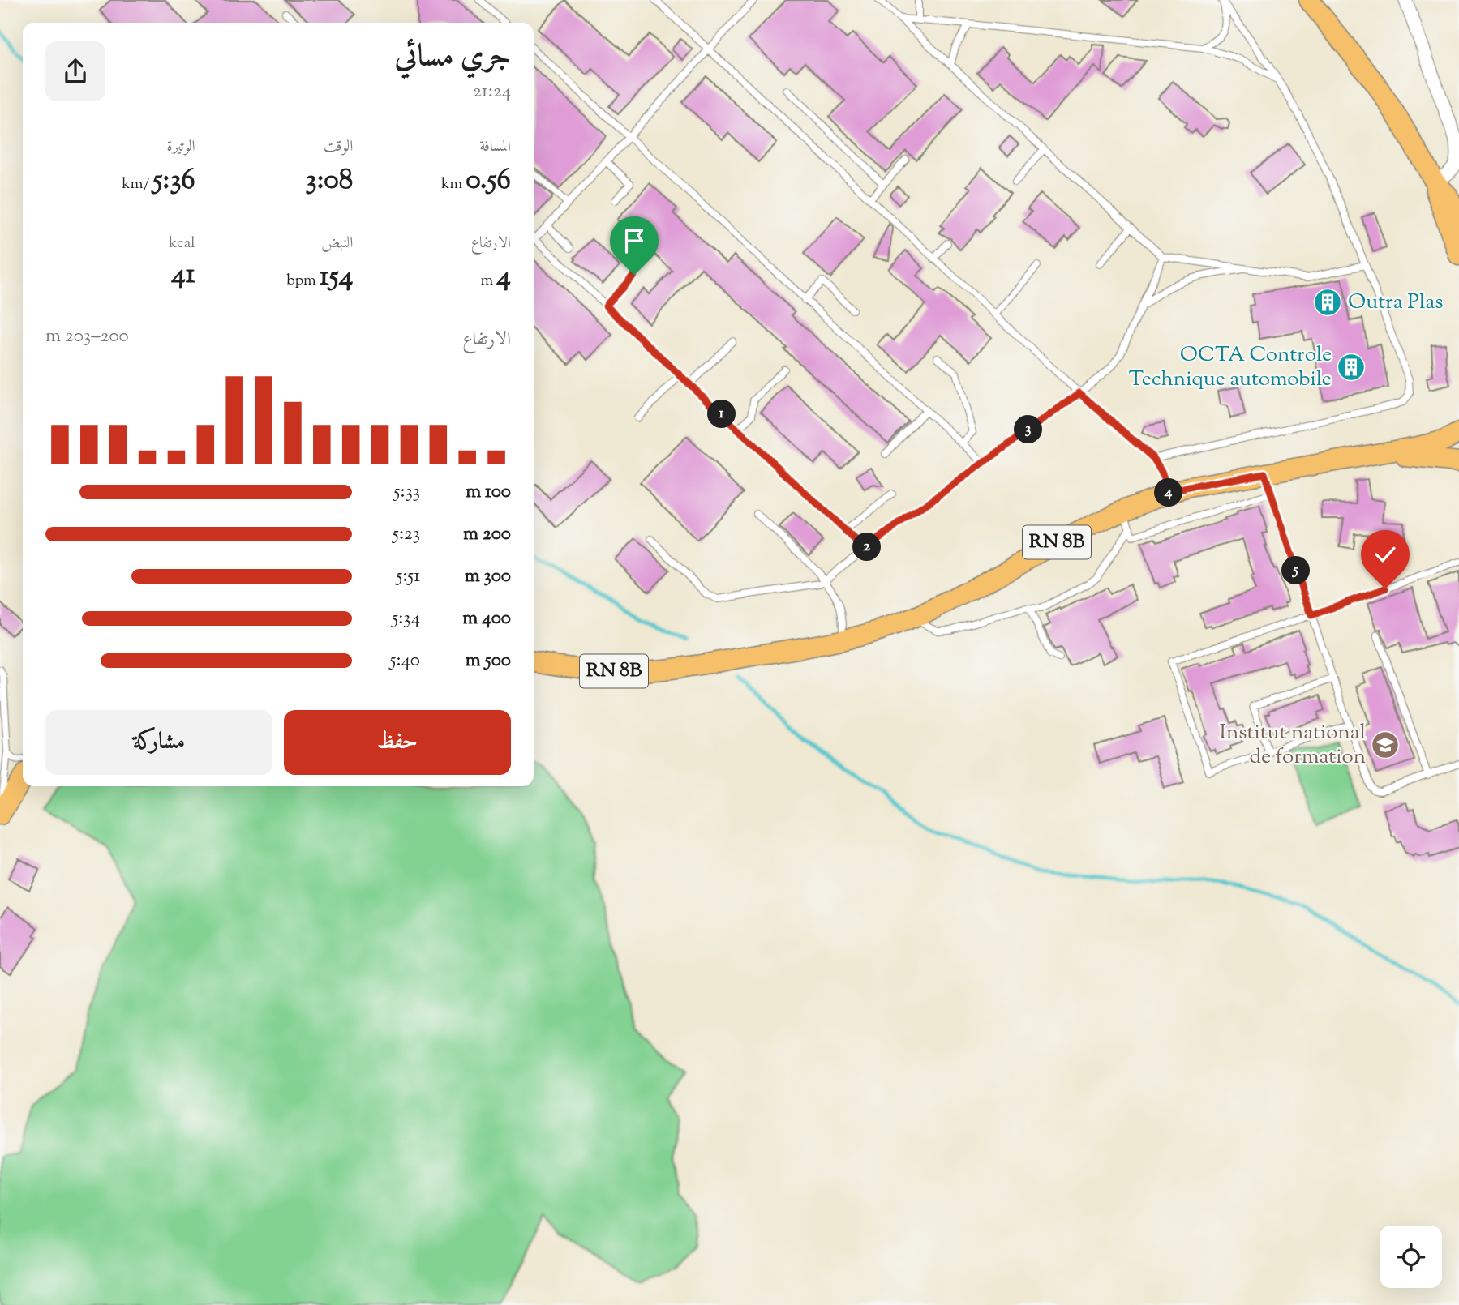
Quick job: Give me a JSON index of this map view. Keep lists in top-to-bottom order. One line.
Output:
{"streets":{"main road":["RN 8B"]},"places":{"building":["Outra Plas","OCTA Controle Technique automobile"],"school or university":["Institut national de formation"]},"page":{"heading":["جري مسائي","21:24"],"stats":[["المسافة","0.56 km"],["الوقت","3:08"],["الوتيرة","5:36 /km"],["الارتفاع","4 m"],["النبض","154 bpm"],["kcal","41"]],"chart":["الارتفاع","200–203 m"],"pins":["1","3","4","2","5"],"list":[{"name":"100 m","note":"5:33"},{"name":"200 m","note":"5:23"},{"name":"300 m","note":"5:51"},{"name":"400 m","note":"5:34"},{"name":"500 m","note":"5:40"}],"buttons":["حفظ","مشاركة"]}}
